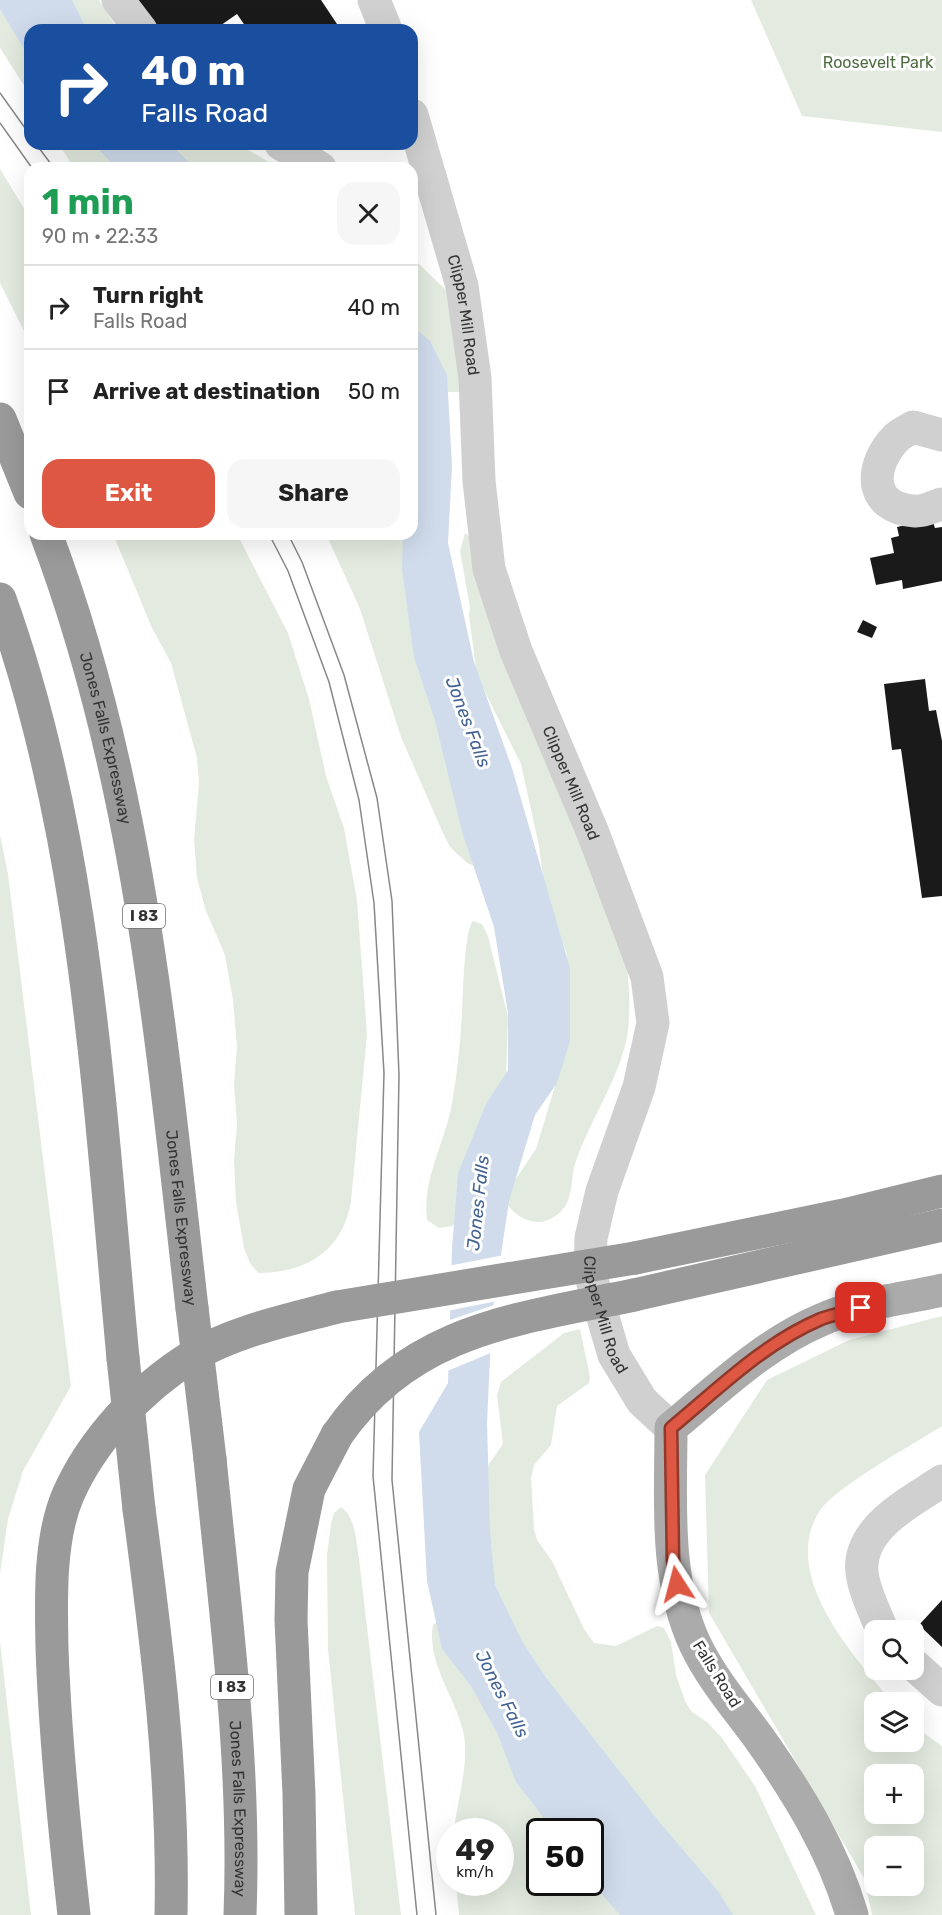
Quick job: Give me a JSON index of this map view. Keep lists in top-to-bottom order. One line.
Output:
{"streets":{"highway":["Jones Falls Expressway","I 83"],"main road":["Falls Road"],"street":["Clipper Mill Road"]},"crossings":[["Clipper Mill Road","Falls Road"]],"water":["Jones Falls"],"parks":["Roosevelt Park"],"page":{"turn":["40 m","Falls Road"],"heading":["1 min","90 m · 22:33"],"list":[{"name":"Turn right","note":"Falls Road","value":"40 m"},{"name":"Arrive at destination","value":"50 m"}],"buttons":["Exit","Share"],"map_buttons":["+","−"],"speed":"49 km/h","limit":"50"}}
